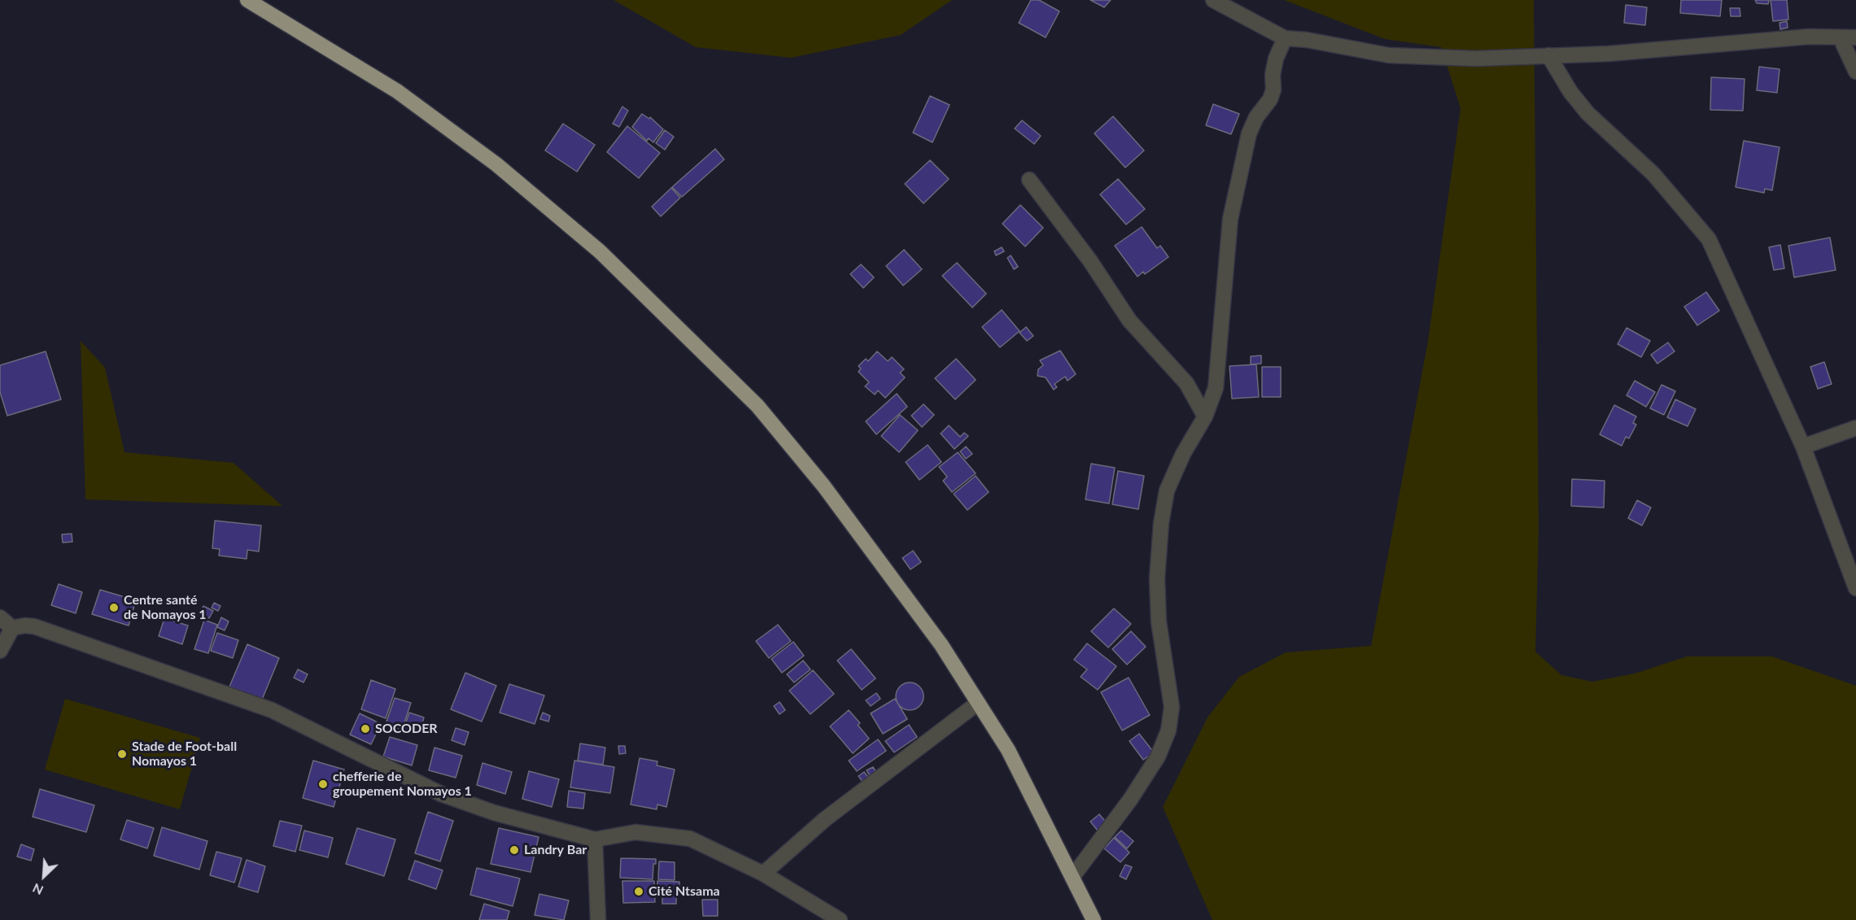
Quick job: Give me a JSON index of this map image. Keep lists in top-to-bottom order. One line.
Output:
{"places":["Centre santé de Nomayos 1","SOCODER","Stade de Foot-ball Nomayos 1","chefferie de groupement Nomayos 1","Landry Bar","Cité Ntsama"],"north":"bottom left"}
